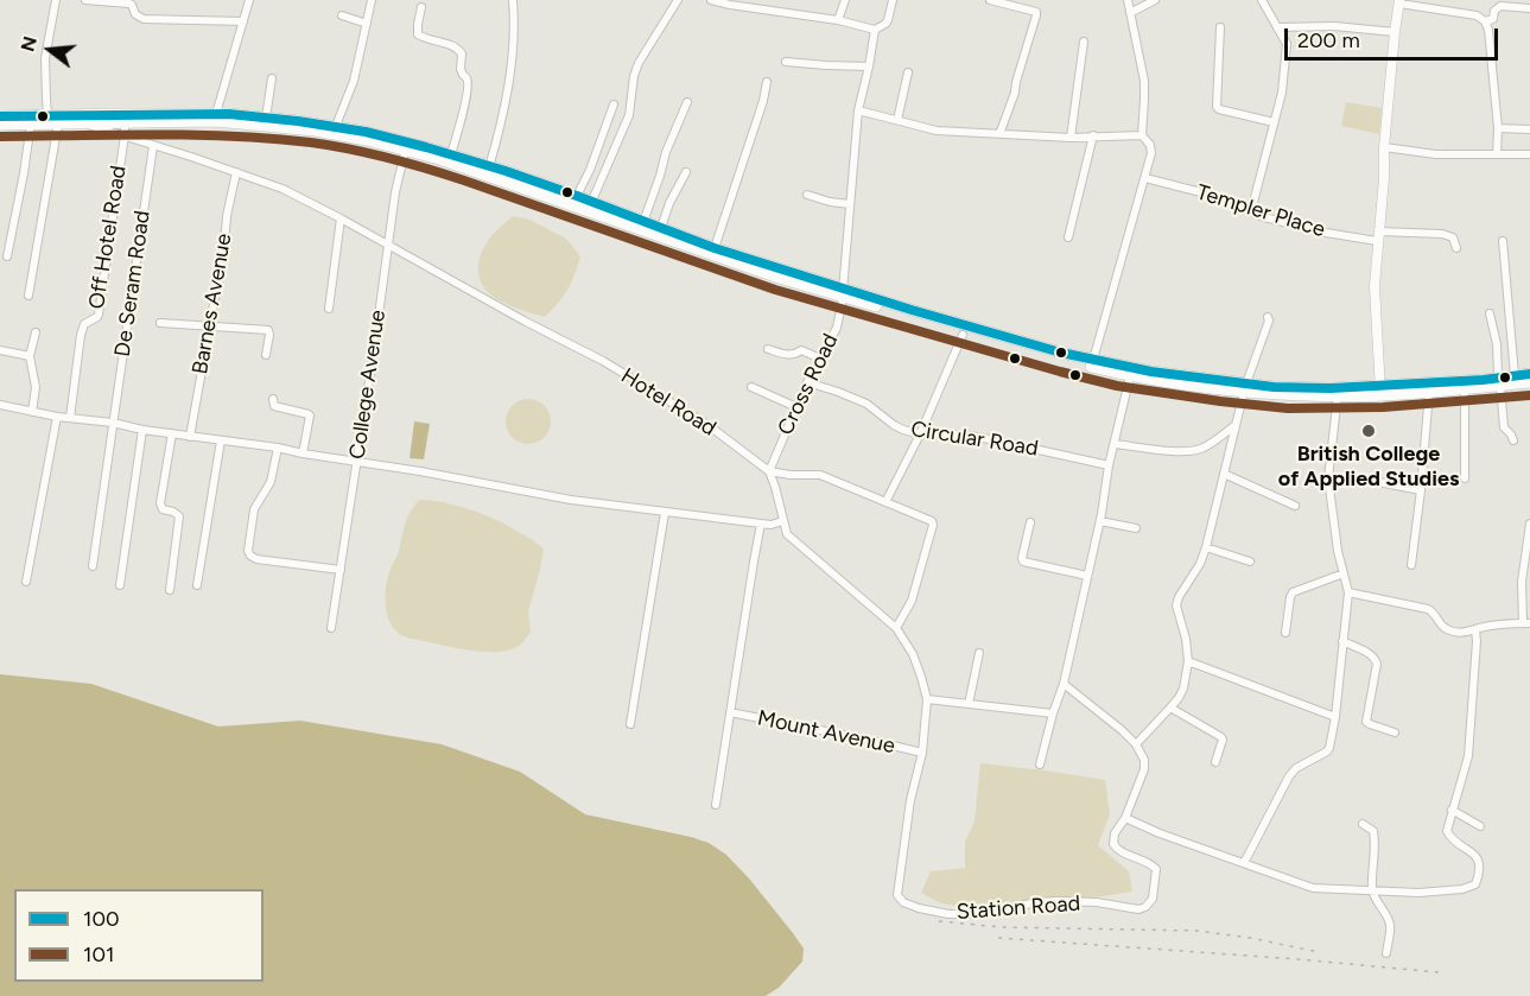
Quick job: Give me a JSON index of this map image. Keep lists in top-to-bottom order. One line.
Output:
{"streets":{"street":["Templer Place","Off Hotel Road","De Seram Road","Barnes Avenue","College Avenue","Cross Road","Hotel Road","Circular Road","Mount Avenue","Station Road"]},"crossings":[["Off Hotel Road","Hotel Road"],["De Seram Road","Hotel Road"],["Barnes Avenue","Hotel Road"],["College Avenue","Hotel Road"],["Cross Road","Hotel Road"],["Cross Road","Circular Road"],["Mount Avenue","Station Road"]],"places":["British College of Applied Studies"],"lines":["transit line 100","transit line 101"],"legend":["100","101"],"scale_bar":"200 m","north":"left"}
